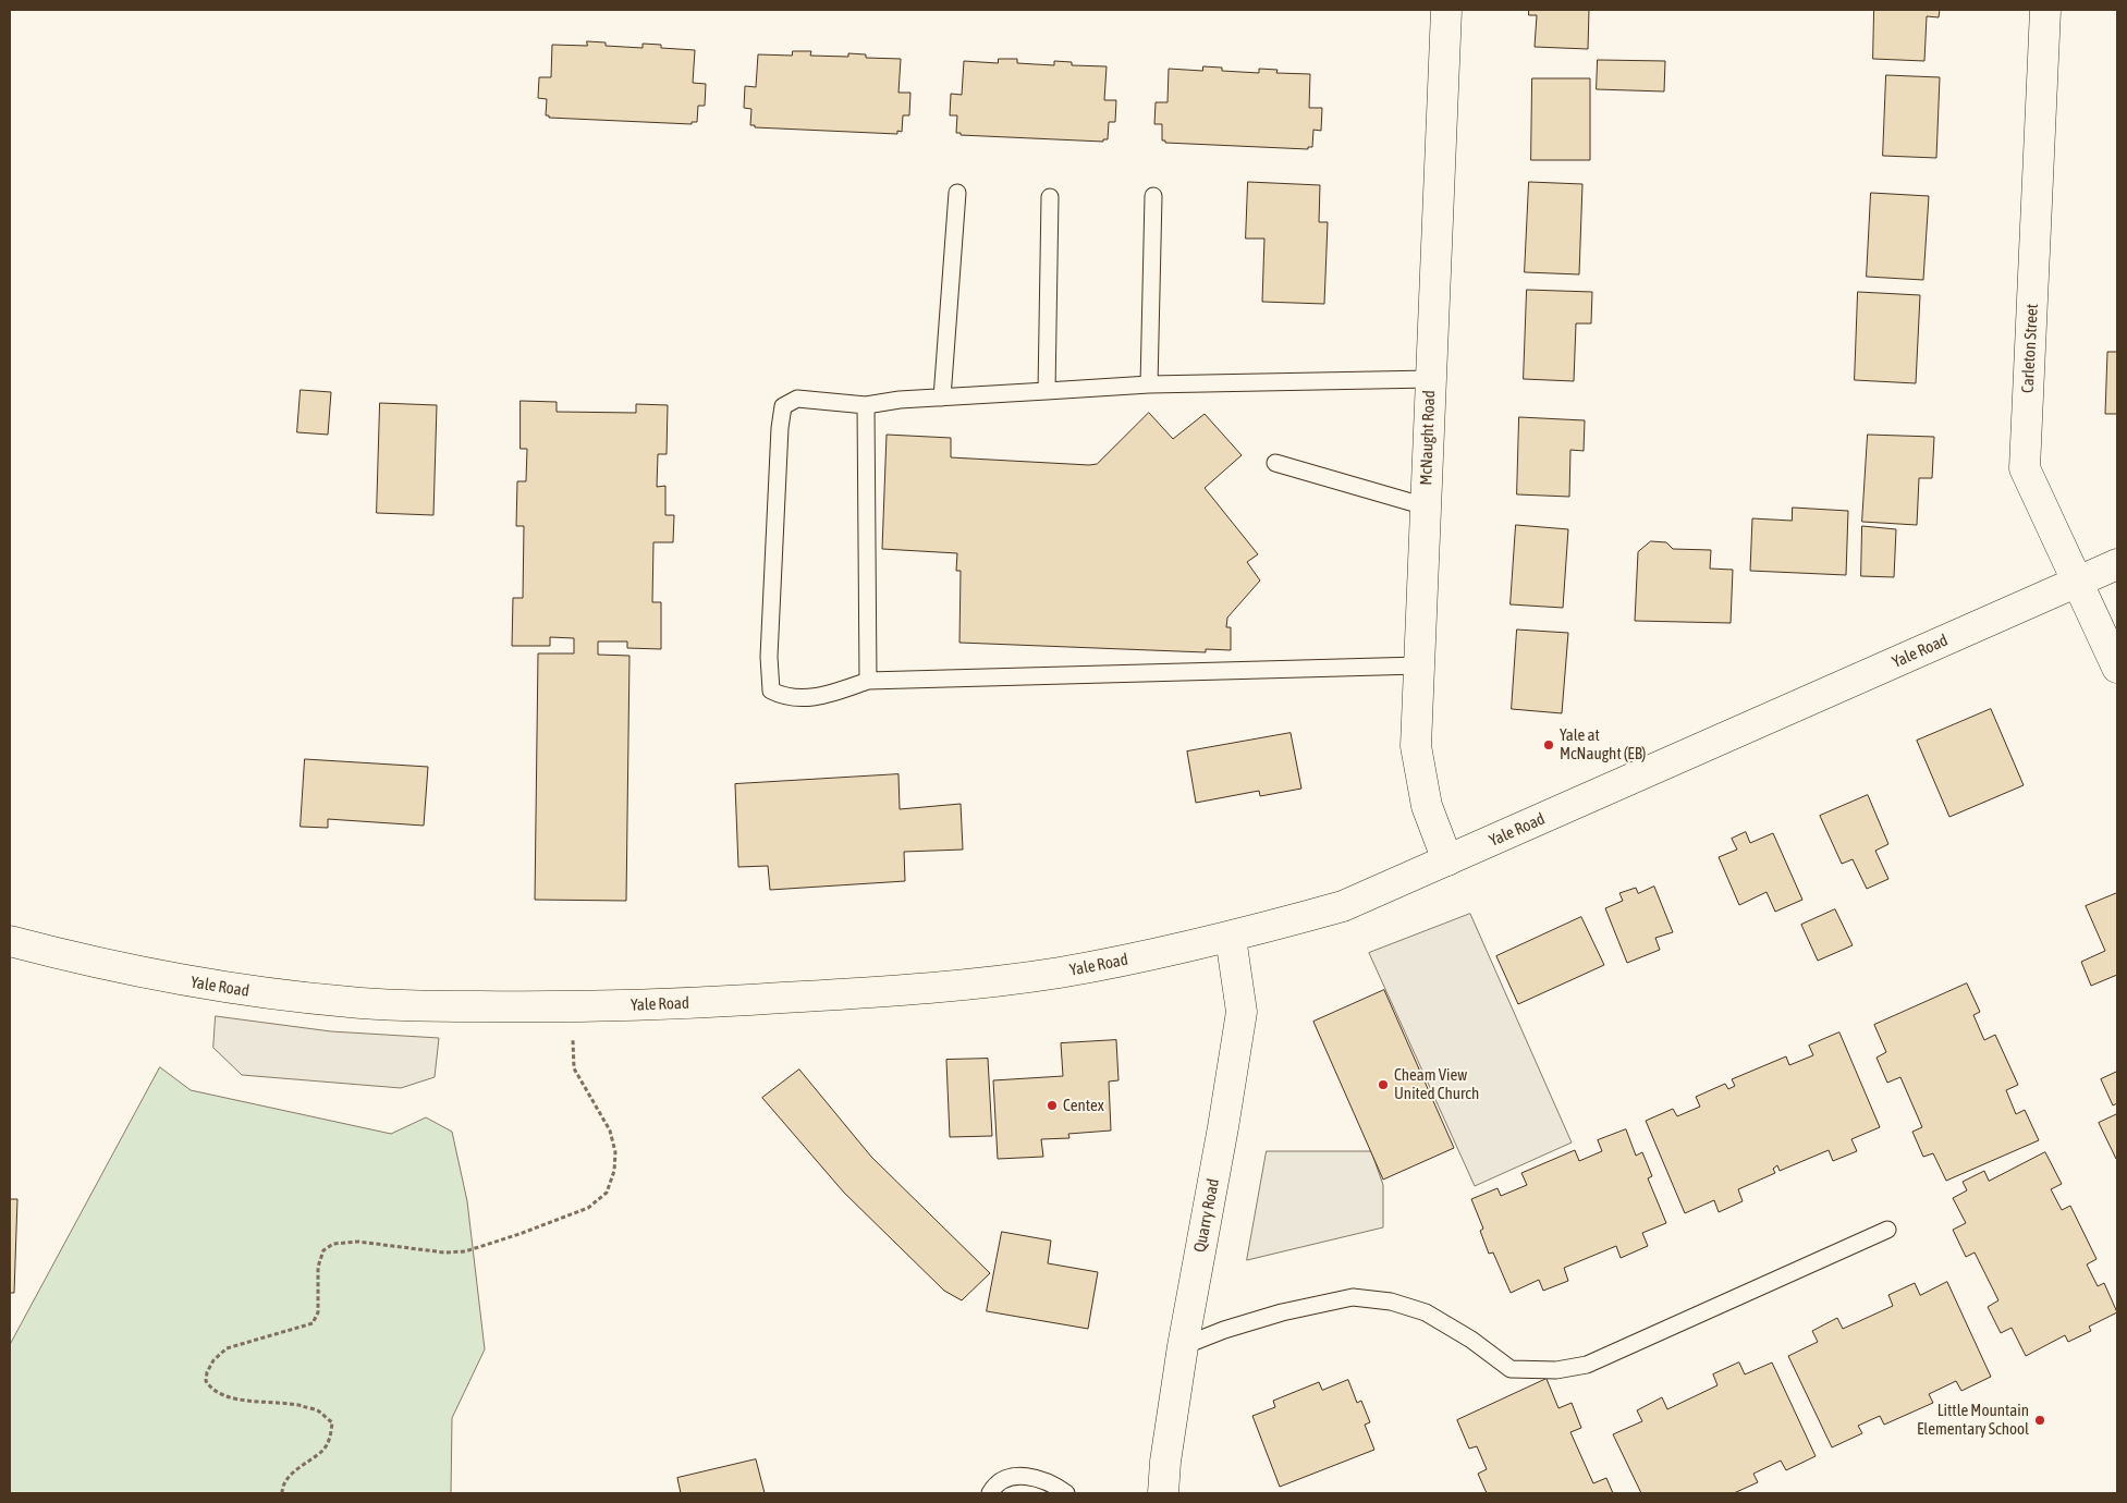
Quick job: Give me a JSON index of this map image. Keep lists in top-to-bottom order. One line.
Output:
{"streets":{"main road":["Carleton Street","McNaught Road","Yale Road","Quarry Road"]},"crossings":[["Carleton Street","Yale Road"],["McNaught Road","Yale Road"],["Yale Road","Quarry Road"]],"places":["Yale at McNaught (EB)","Cheam View United Church","Centex","Little Mountain Elementary School"]}
